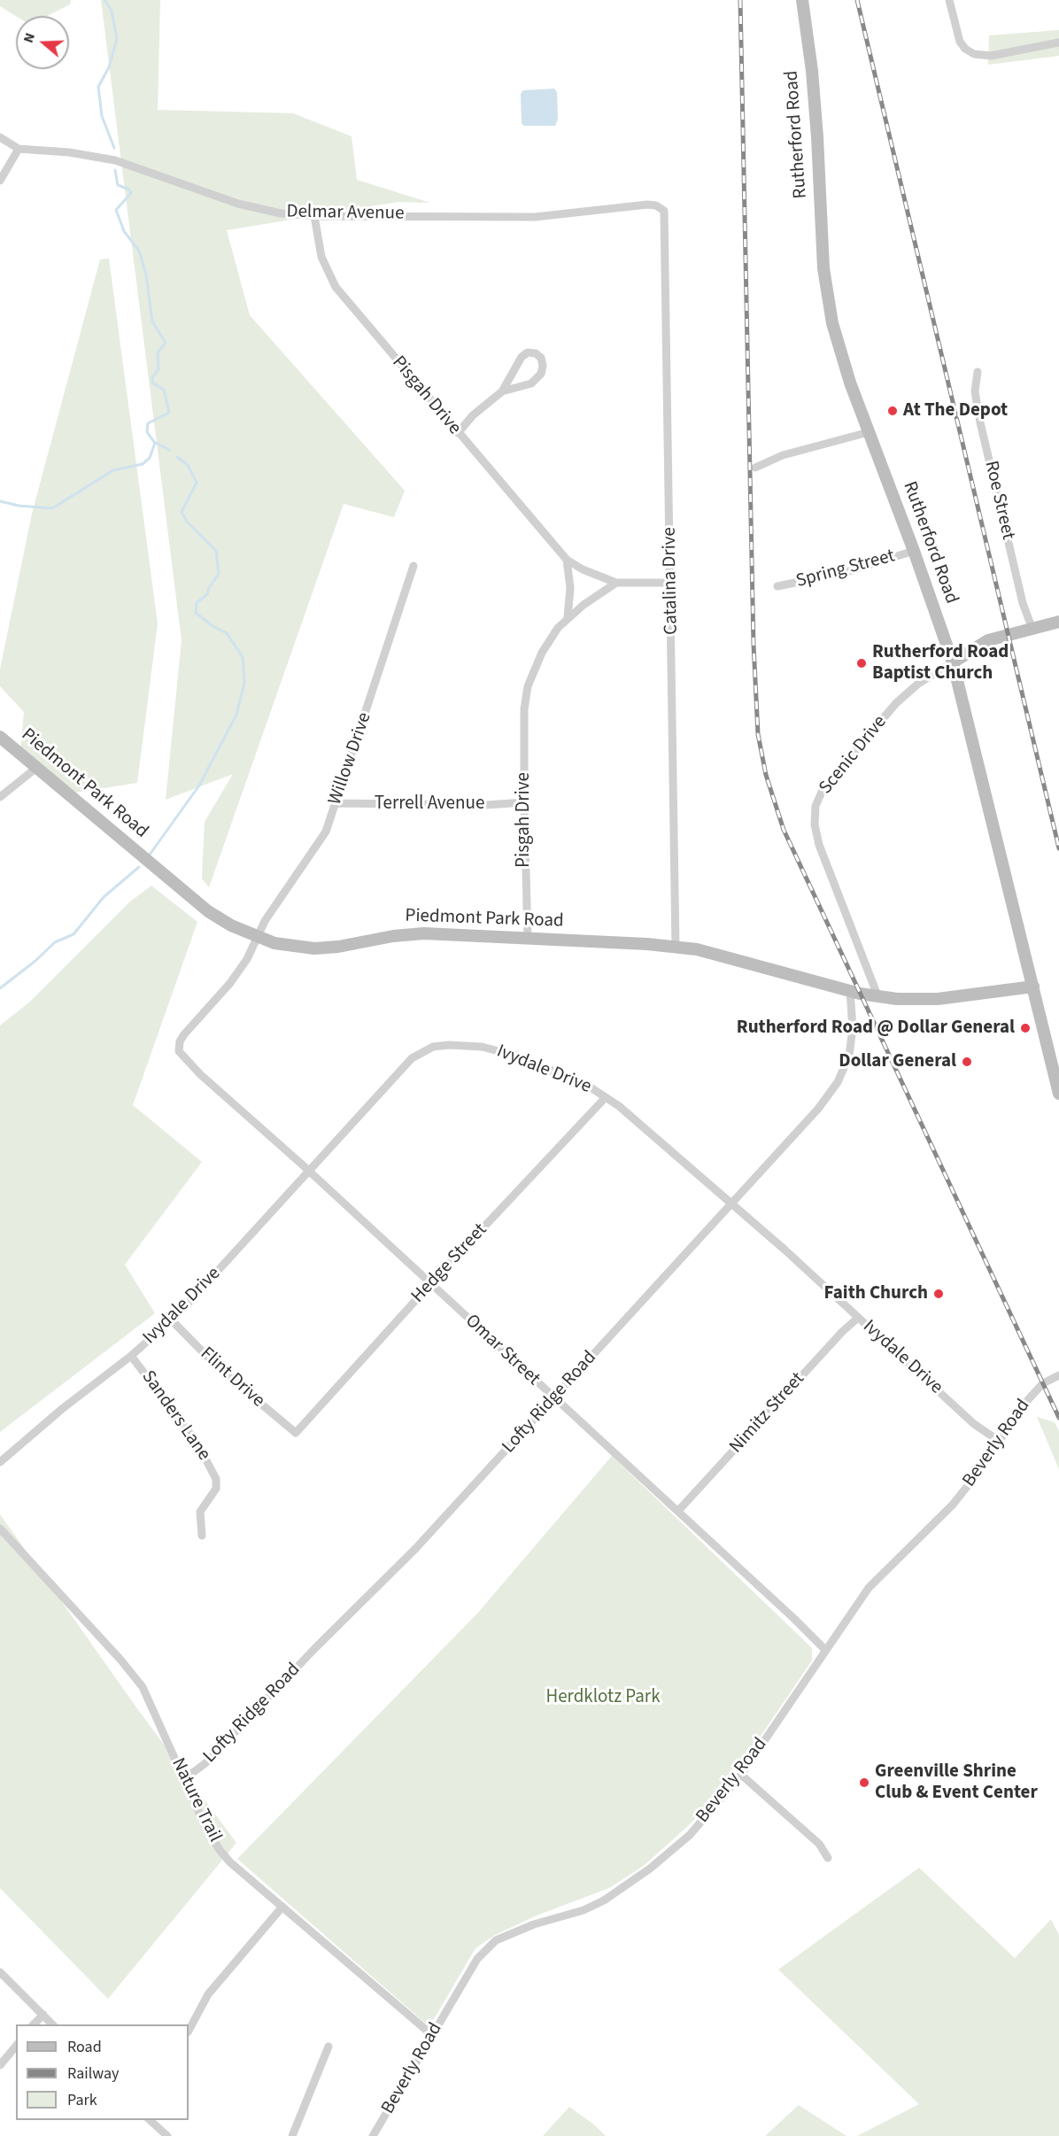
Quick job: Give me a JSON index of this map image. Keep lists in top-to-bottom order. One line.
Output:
{"streets":{"street":["Rutherford Road","Delmar Avenue","Pisgah Drive","Roe Street","Spring Street","Catalina Drive","Scenic Drive","Willow Drive","Piedmont Park Road","Terrell Avenue","Ivydale Drive","Hedge Street","Omar Street","Flint Drive","Lofty Ridge Road","Nimitz Street","Sanders Lane","Beverly Road","Nature Trail"]},"crossings":[["Rutherford Road","Spring Street"],["Rutherford Road","Scenic Drive"],["Rutherford Road","Piedmont Park Road"],["Delmar Avenue","Pisgah Drive"],["Delmar Avenue","Catalina Drive"],["Pisgah Drive","Catalina Drive"],["Pisgah Drive","Piedmont Park Road"],["Pisgah Drive","Terrell Avenue"],["Catalina Drive","Piedmont Park Road"],["Scenic Drive","Piedmont Park Road"],["Willow Drive","Piedmont Park Road"],["Willow Drive","Terrell Avenue"],["Willow Drive","Omar Street"],["Piedmont Park Road","Lofty Ridge Road"],["Ivydale Drive","Hedge Street"],["Ivydale Drive","Omar Street"],["Ivydale Drive","Flint Drive"],["Ivydale Drive","Lofty Ridge Road"],["Ivydale Drive","Nimitz Street"],["Ivydale Drive","Sanders Lane"],["Ivydale Drive","Beverly Road"],["Hedge Street","Omar Street"],["Hedge Street","Flint Drive"],["Omar Street","Lofty Ridge Road"],["Omar Street","Nimitz Street"],["Omar Street","Beverly Road"],["Lofty Ridge Road","Nature Trail"],["Beverly Road","Nature Trail"]],"parks":["Herdklotz Park"],"places":["At The Depot","Rutherford Road Baptist Church","Rutherford Road @ Dollar General","Dollar General","Faith Church","Greenville Shrine Club & Event Center"],"legend":["Road","Railway","Park"],"north":"left"}
